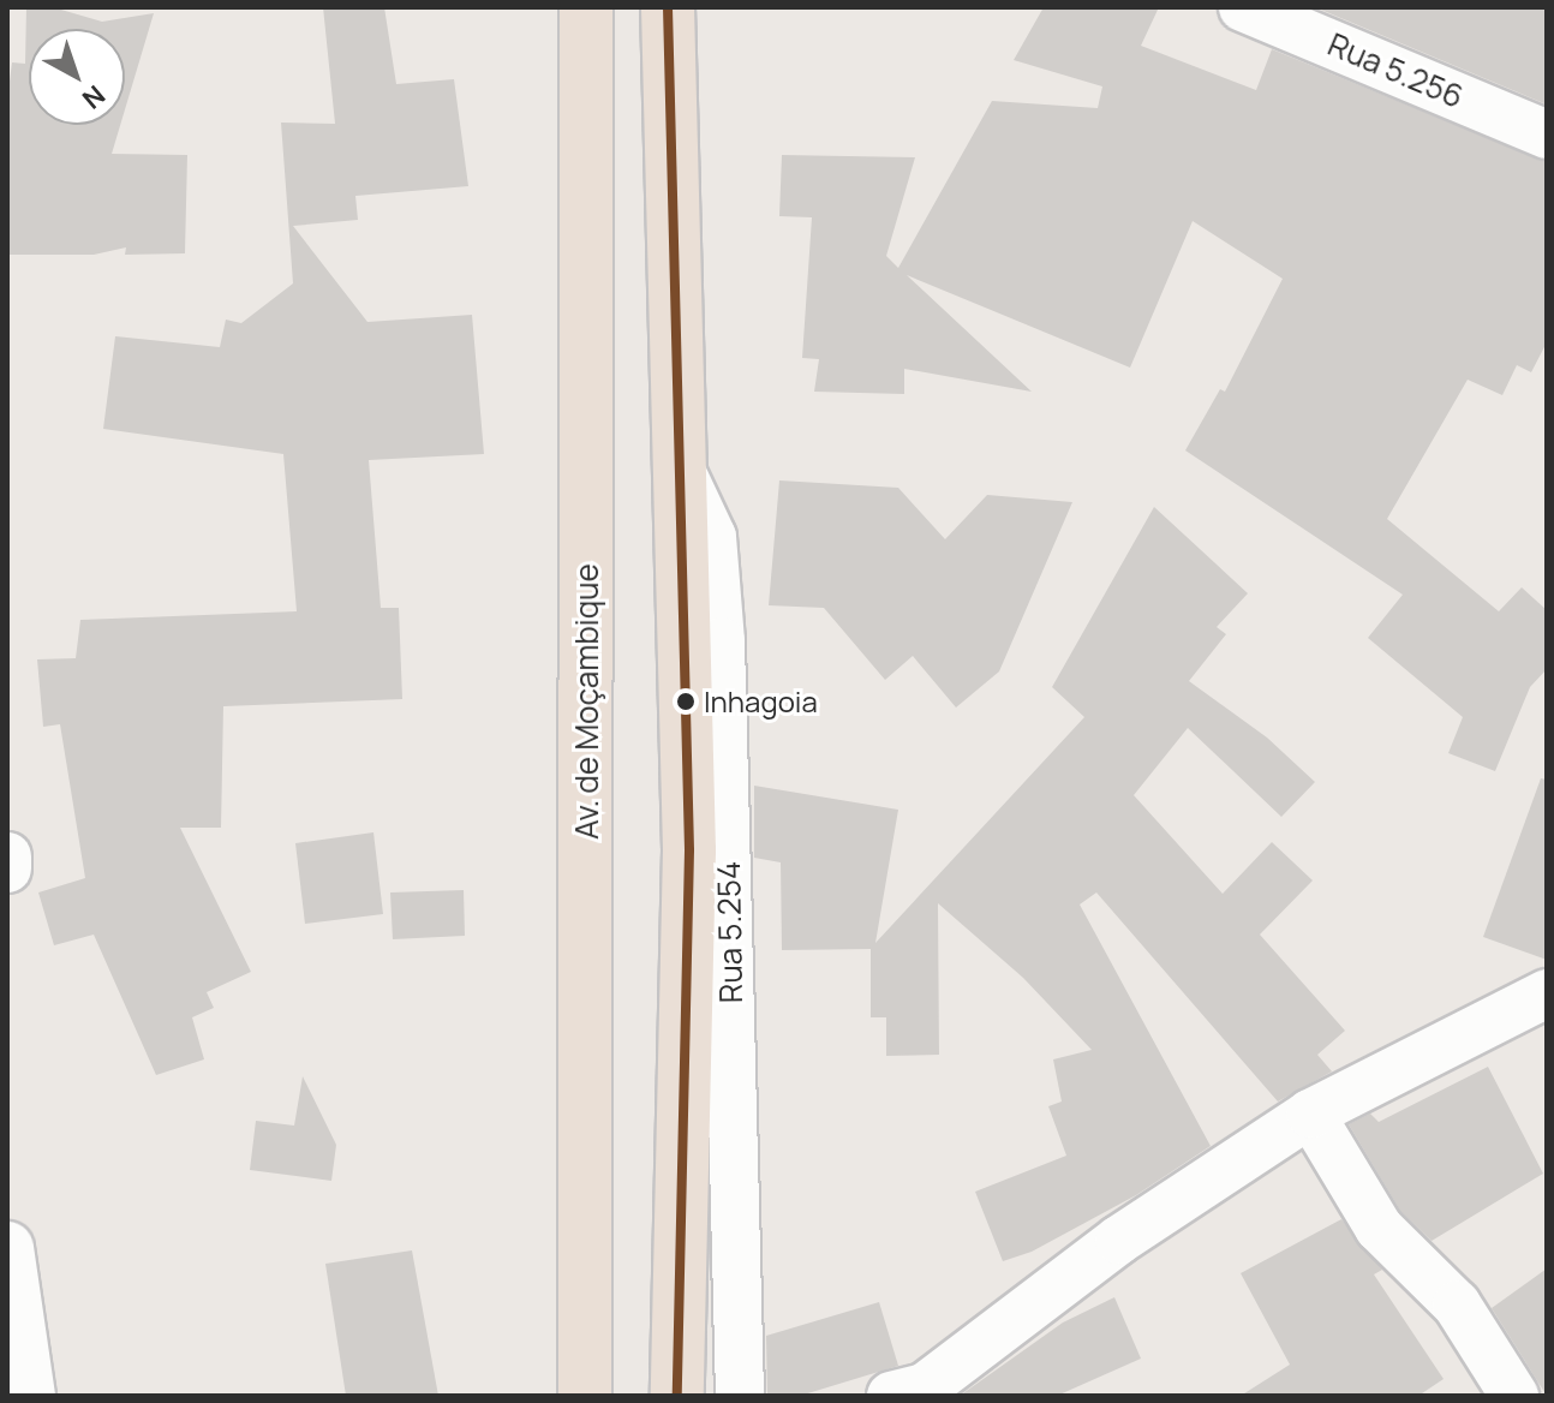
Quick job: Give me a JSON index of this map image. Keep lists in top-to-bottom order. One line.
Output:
{"streets":{"highway":["Av. de Moçambique"],"street":["Rua 5.256","Rua 5.254"]},"places":["Inhagoia"],"north":"bottom right"}
